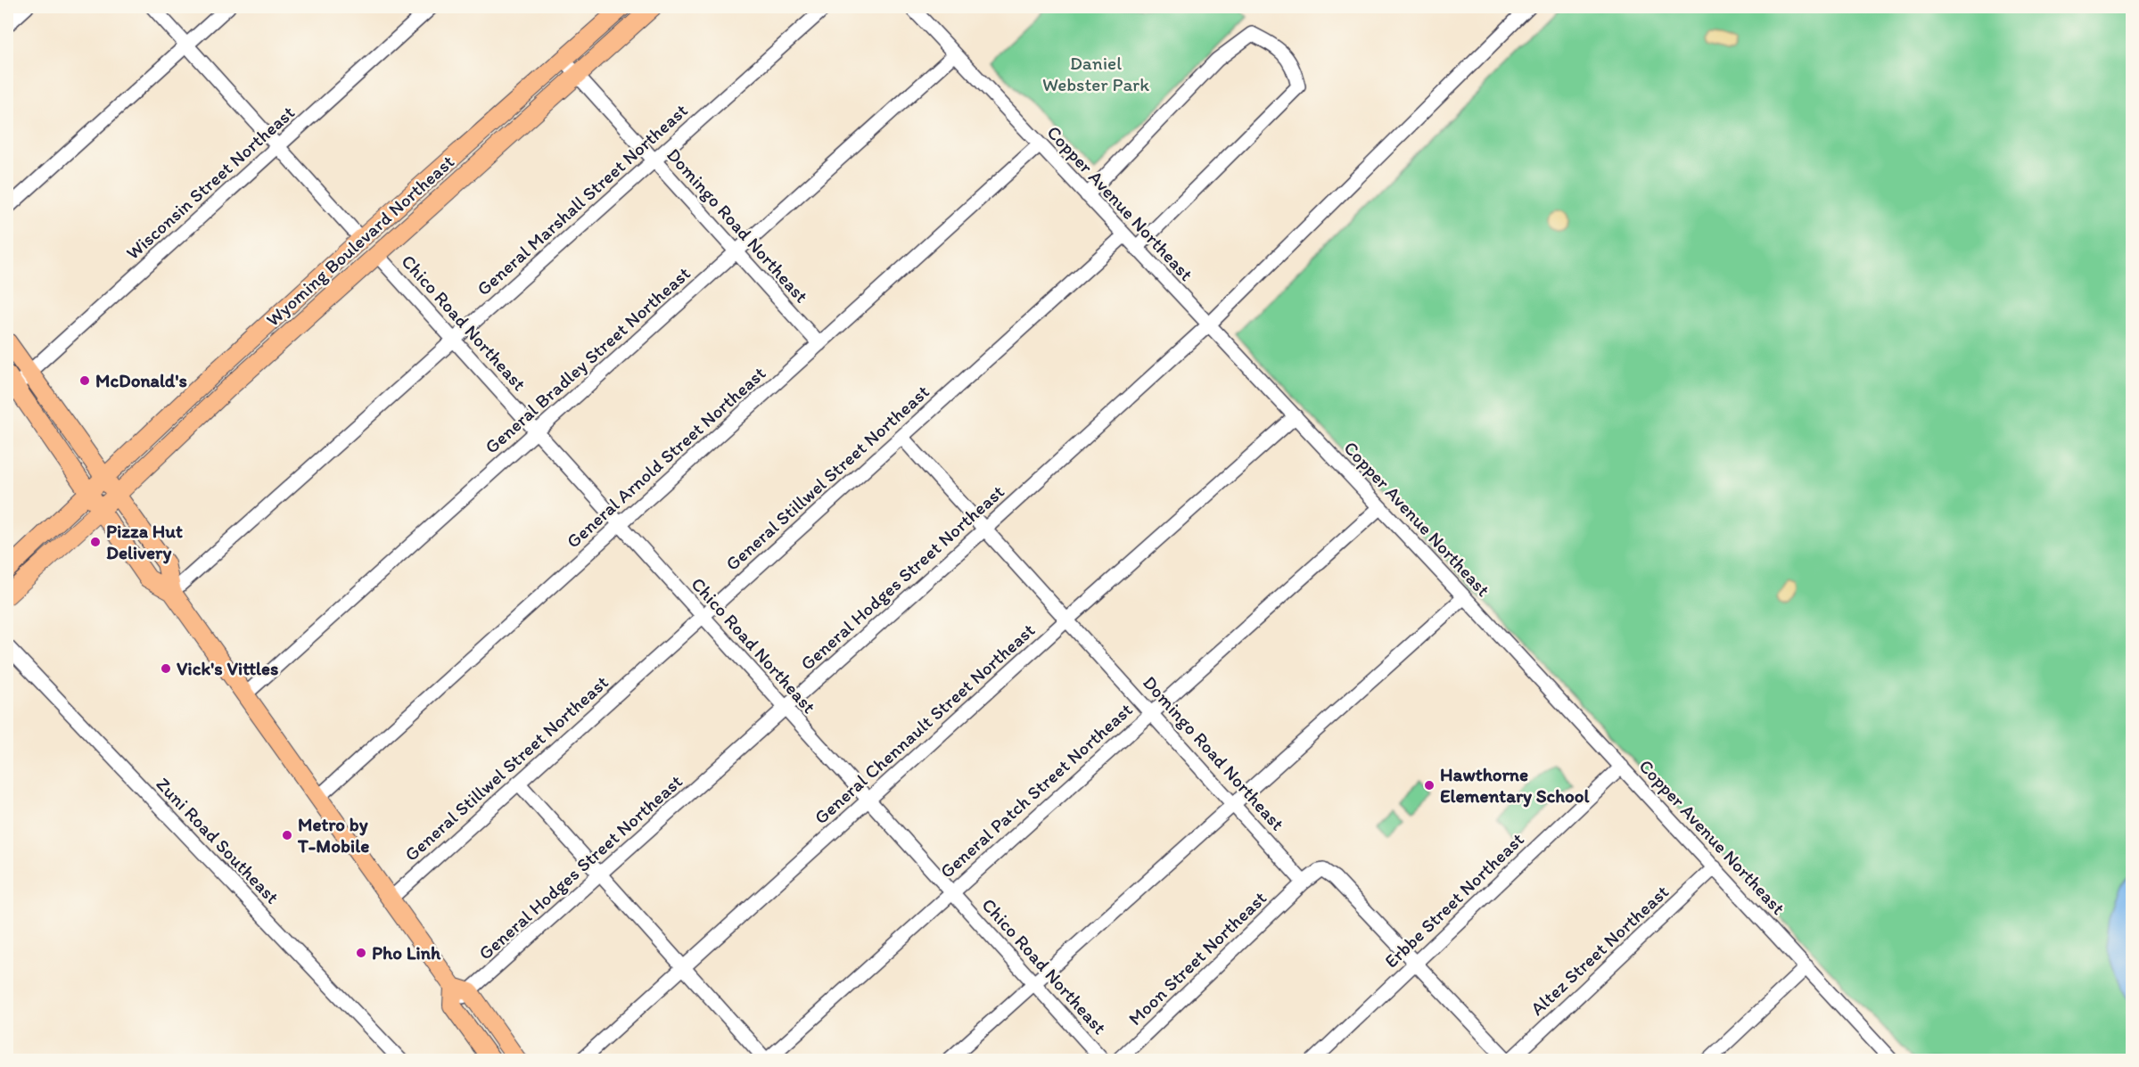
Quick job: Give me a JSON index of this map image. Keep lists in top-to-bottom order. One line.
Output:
{"streets":{"main road":["Wyoming Boulevard Northeast"],"street":["Wisconsin Street Northeast","General Marshall Street Northeast","Copper Avenue Northeast","Domingo Road Northeast","Chico Road Northeast","General Bradley Street Northeast","General Arnold Street Northeast","General Stillwel Street Northeast","General Hodges Street Northeast","General Chennault Street Northeast","General Patch Street Northeast","Zuni Road Southeast","Erbbe Street Northeast","Altez Street Northeast","Moon Street Northeast"]},"crossings":[["General Marshall Street Northeast","Domingo Road Northeast"],["General Marshall Street Northeast","Chico Road Northeast"],["Copper Avenue Northeast","General Bradley Street Northeast"],["Copper Avenue Northeast","General Arnold Street Northeast"],["Copper Avenue Northeast","General Stillwel Street Northeast"],["Copper Avenue Northeast","General Hodges Street Northeast"],["Copper Avenue Northeast","General Chennault Street Northeast"],["Copper Avenue Northeast","General Patch Street Northeast"],["Copper Avenue Northeast","Erbbe Street Northeast"],["Copper Avenue Northeast","Altez Street Northeast"],["Domingo Road Northeast","Wyoming Boulevard Northeast"],["Domingo Road Northeast","General Bradley Street Northeast"],["Domingo Road Northeast","General Arnold Street Northeast"],["Domingo Road Northeast","General Stillwel Street Northeast"],["Domingo Road Northeast","General Hodges Street Northeast"],["Domingo Road Northeast","General Chennault Street Northeast"],["Domingo Road Northeast","General Patch Street Northeast"],["Domingo Road Northeast","Moon Street Northeast"],["Wyoming Boulevard Northeast","Chico Road Northeast"],["Chico Road Northeast","General Bradley Street Northeast"],["Chico Road Northeast","General Arnold Street Northeast"],["Chico Road Northeast","General Stillwel Street Northeast"],["Chico Road Northeast","General Hodges Street Northeast"],["Chico Road Northeast","General Chennault Street Northeast"],["Chico Road Northeast","General Patch Street Northeast"]],"parks":["Daniel Webster Park"],"places":["McDonald's","Pizza Hut Delivery","Vick's Vittles","Hawthorne Elementary School","Metro by T-Mobile","Pho Linh"]}
